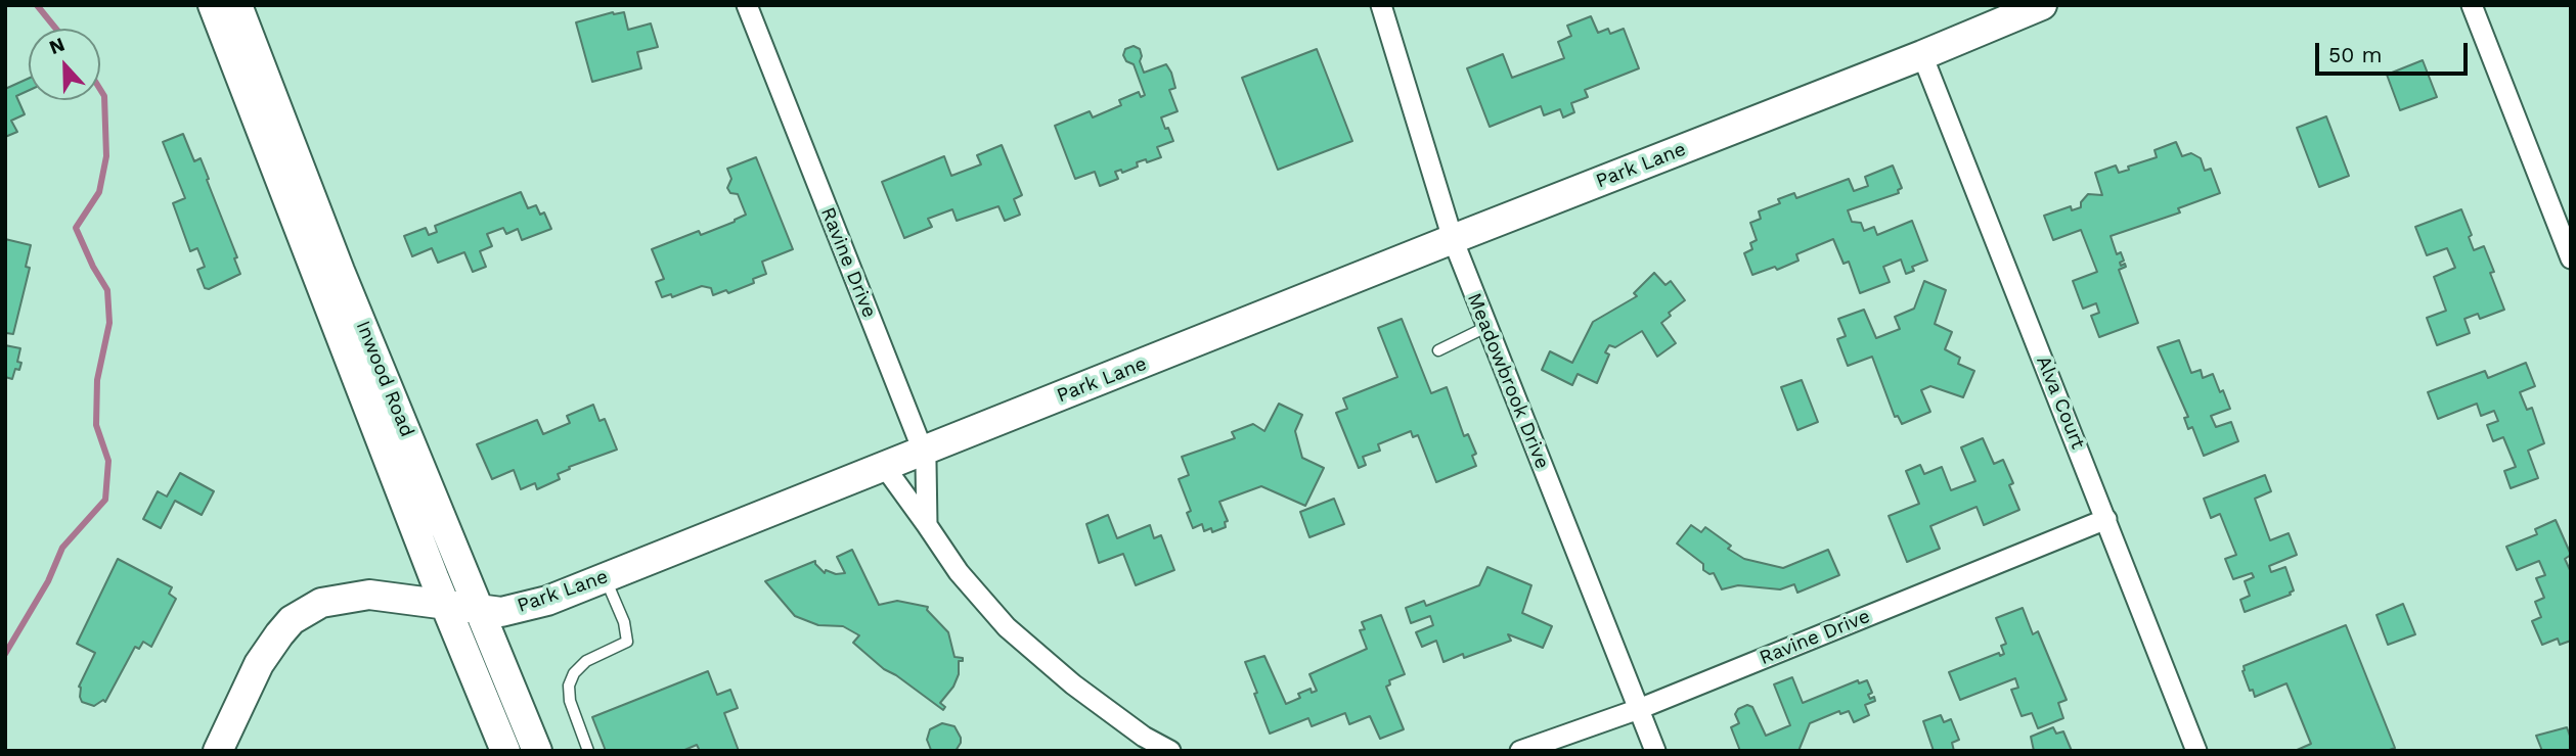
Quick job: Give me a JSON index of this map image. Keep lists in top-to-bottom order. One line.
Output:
{"streets":{"street":["Park Lane","Ravine Drive","Inwood Road","Meadowbrook Drive","Alva Court"]},"crossings":[["Park Lane","Ravine Drive"],["Park Lane","Inwood Road"],["Park Lane","Meadowbrook Drive"],["Park Lane","Alva Court"],["Ravine Drive","Meadowbrook Drive"],["Ravine Drive","Alva Court"]],"scale_bar":"50 m","north":"top"}
